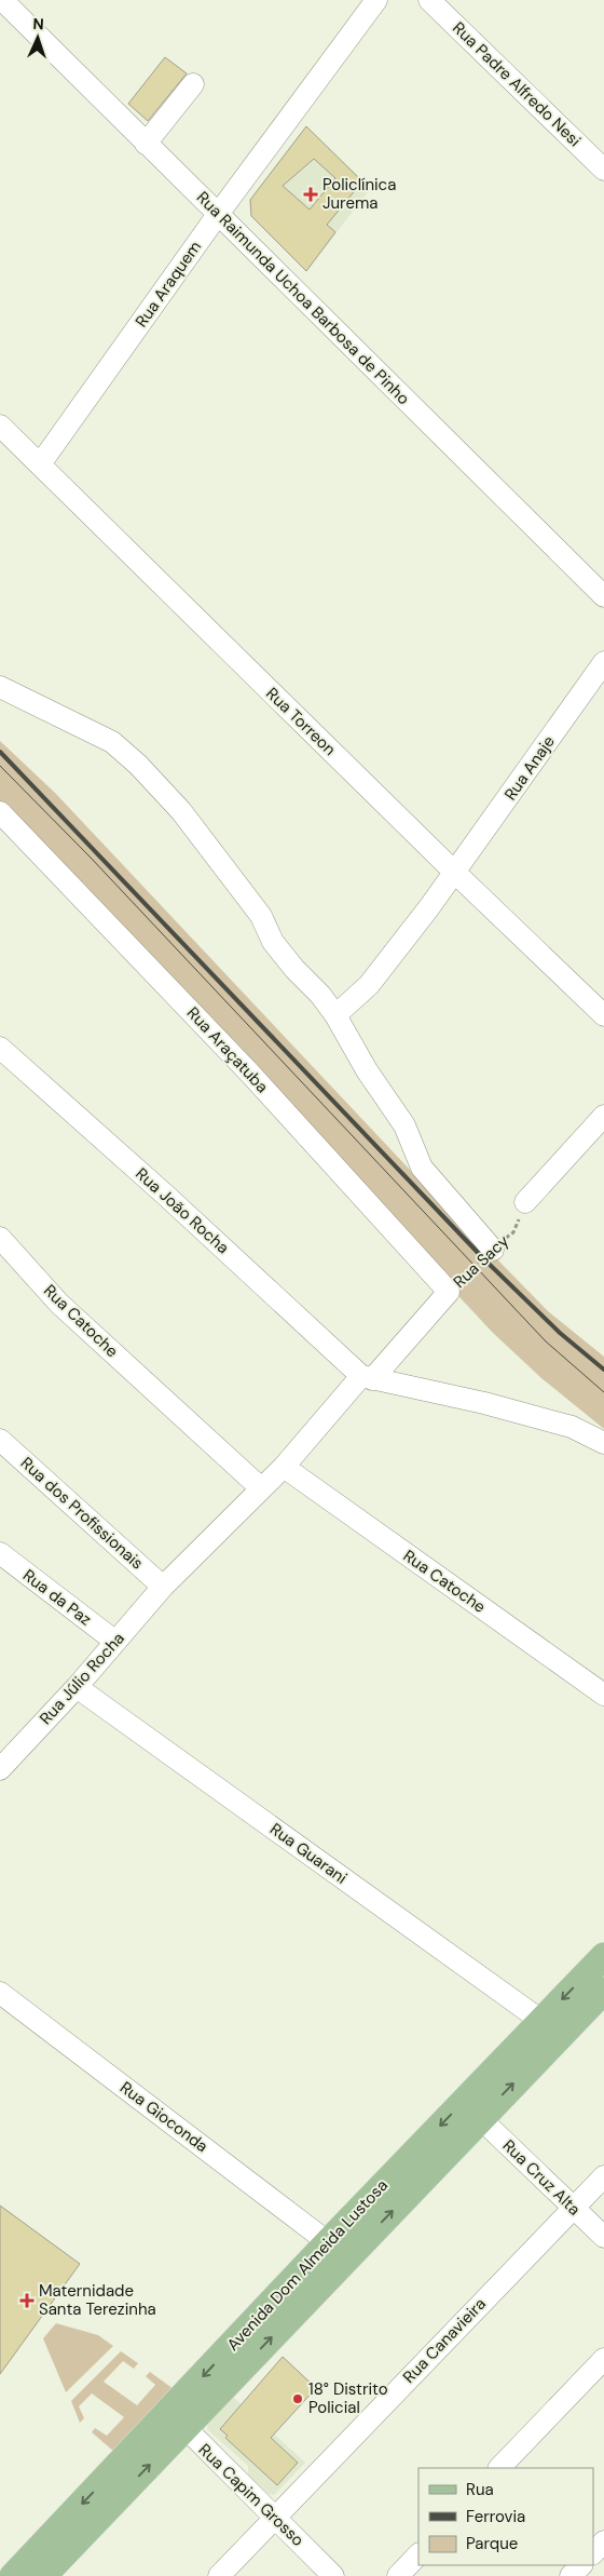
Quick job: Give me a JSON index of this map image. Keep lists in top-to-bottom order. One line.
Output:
{"streets":{"main road":["Avenida Dom Almeida Lustosa"],"street":["Rua Padre Alfredo Nesi","Rua Araquem","Rua Raimunda Uchoa Barbosa de Pinho","Rua Torreon","Rua Anaje","Rua Araçatuba","Rua João Rocha","Rua Sacy","Rua Catoche","Rua dos Profissionais","Rua da Paz","Rua Júlio Rocha","Rua Guarani","Rua Gioconda","Rua Cruz Alta","Rua Canavieira","Rua Capim Grosso"]},"crossings":[["Rua Araquem","Rua Raimunda Uchoa Barbosa de Pinho"],["Rua Araquem","Rua Torreon"],["Rua Torreon","Rua Anaje"],["Rua Araçatuba","Rua Sacy"],["Rua João Rocha","Rua Sacy"],["Rua dos Profissionais","Rua Júlio Rocha"],["Rua da Paz","Rua Júlio Rocha"],["Rua Júlio Rocha","Rua Guarani"],["Rua Guarani","Avenida Dom Almeida Lustosa"],["Rua Gioconda","Avenida Dom Almeida Lustosa"],["Rua Cruz Alta","Avenida Dom Almeida Lustosa"],["Rua Cruz Alta","Rua Canavieira"],["Avenida Dom Almeida Lustosa","Rua Capim Grosso"],["Rua Canavieira","Rua Capim Grosso"]],"places":{"health":["Policlínica Jurema","Maternidade Santa Terezinha"],"other":["18° Distrito Policial"]},"legend":["Rua","Ferrovia","Parque"],"north":"top"}
